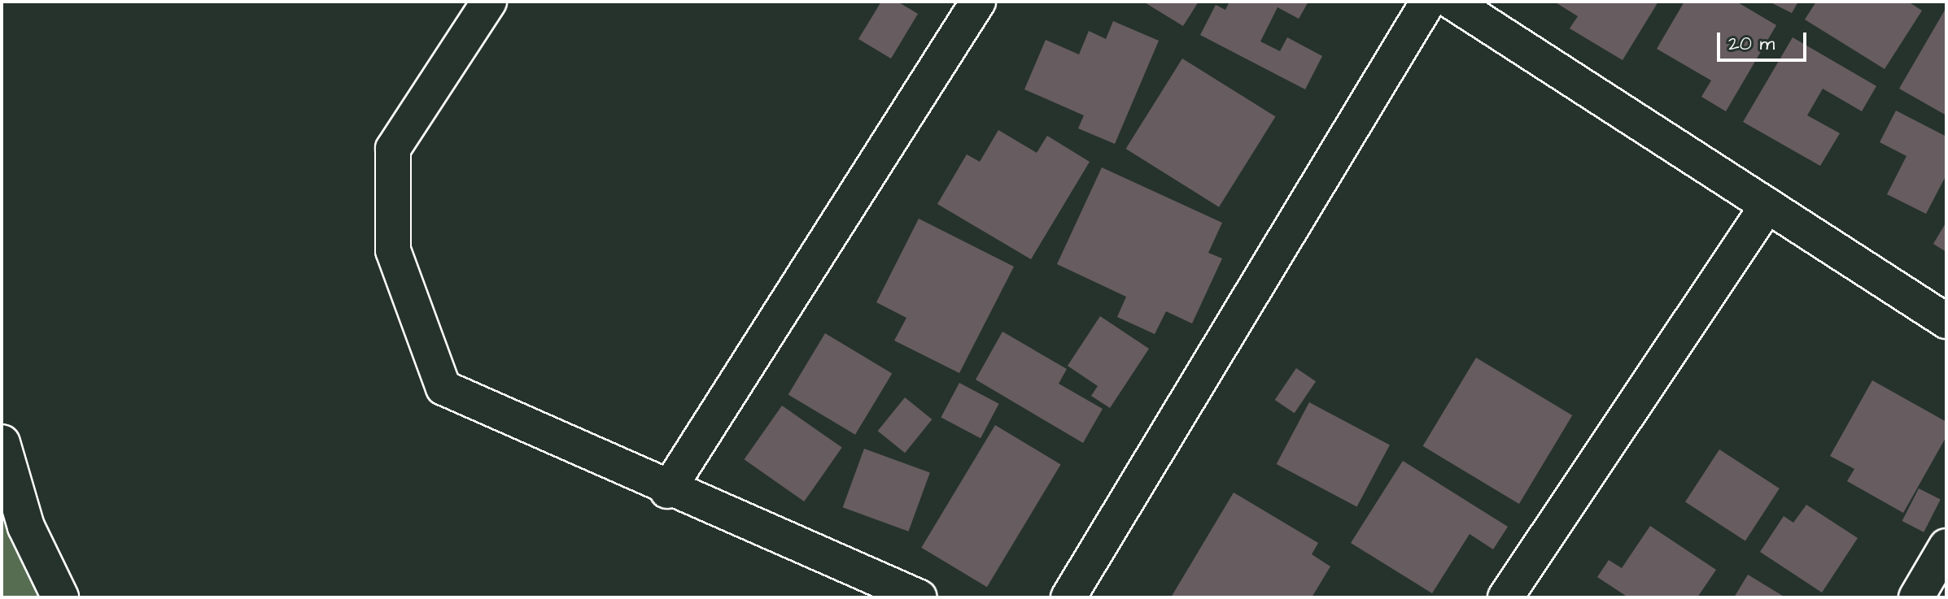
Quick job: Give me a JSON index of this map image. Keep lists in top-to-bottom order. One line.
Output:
{"scale_bar":"20 m"}
